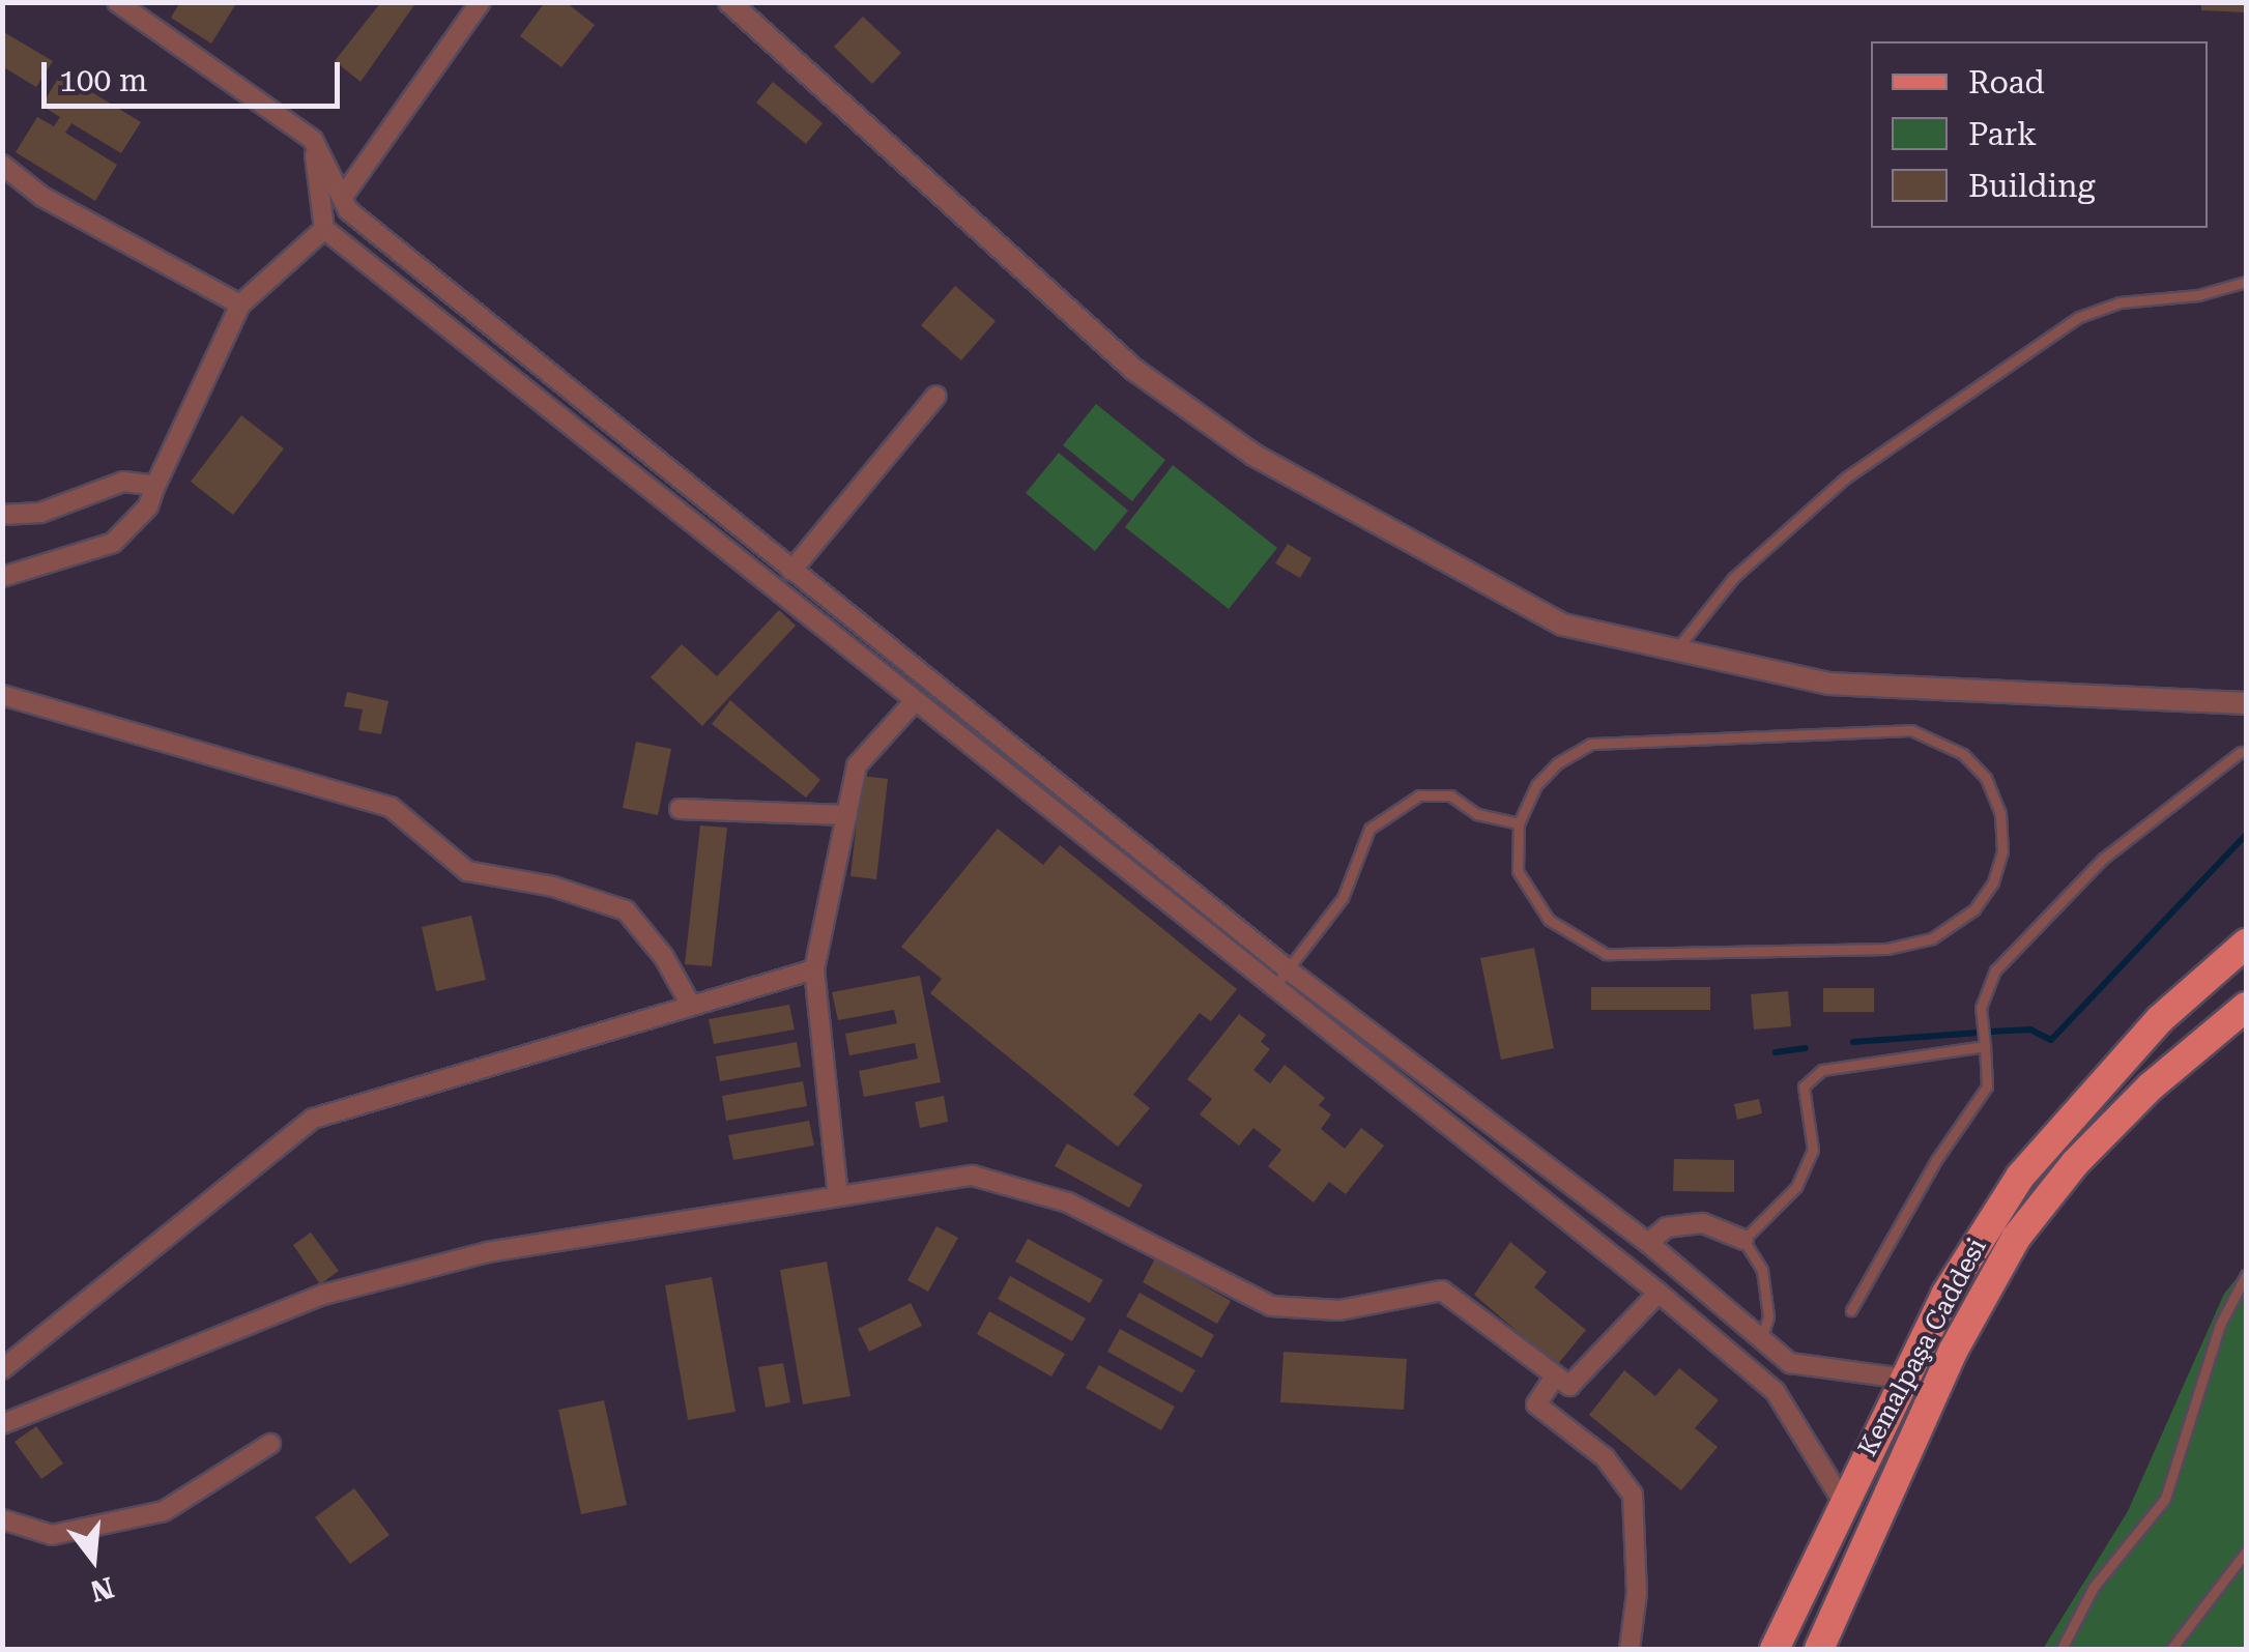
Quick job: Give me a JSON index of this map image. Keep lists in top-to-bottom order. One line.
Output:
{"streets":{"main road":["Kemalpaşa Caddesi"]},"legend":["Road","Park","Building"],"scale_bar":"100 m","north":"bottom"}
